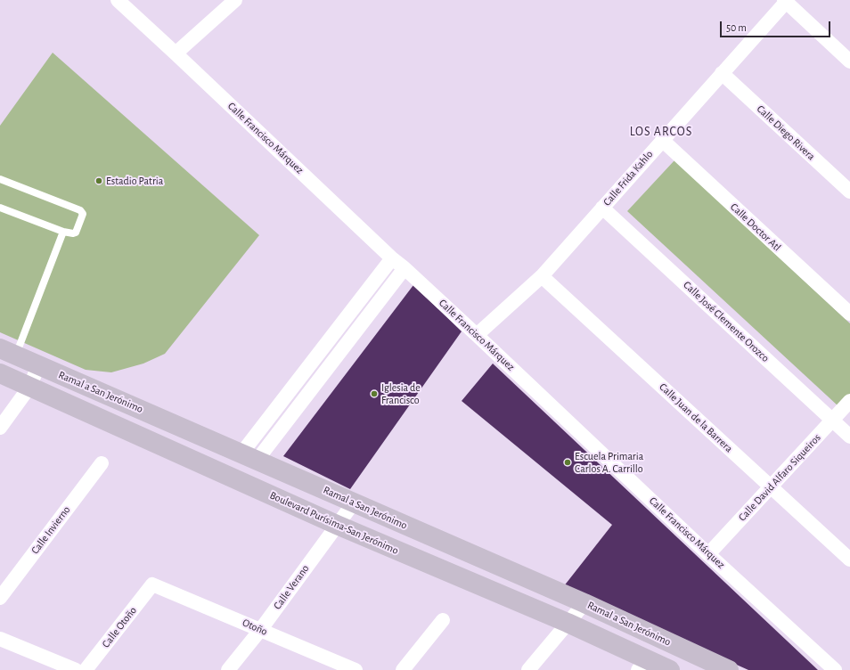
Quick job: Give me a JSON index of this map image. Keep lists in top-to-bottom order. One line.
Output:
{"streets":{"street":["Calle Diego Rivera","Calle Francisco Márquez","Calle Frida Kahlo","Calle Doctor Atl","Calle José Clemente Orozco","Ramal a San Jerónimo","Calle Juan de la Barrera","Calle David Alfaro Siqueiros","Boulevard Purísima-San Jerónimo","Calle Invierno","Calle Verano","Calle Otoño","Otoño"]},"crossings":[["Calle Diego Rivera","Calle Frida Kahlo"],["Calle Francisco Márquez","Calle Frida Kahlo"],["Calle Francisco Márquez","Calle David Alfaro Siqueiros"],["Calle Frida Kahlo","Calle Doctor Atl"],["Calle Frida Kahlo","Calle José Clemente Orozco"],["Calle Frida Kahlo","Calle Juan de la Barrera"],["Calle José Clemente Orozco","Calle David Alfaro Siqueiros"],["Ramal a San Jerónimo","Calle Verano"],["Calle Juan de la Barrera","Calle David Alfaro Siqueiros"],["Boulevard Purísima-San Jerónimo","Calle Verano"],["Calle Verano","Otoño"],["Calle Otoño","Otoño"]],"districts":["LOS ARCOS"],"places":["Estadio Patria","Iglesia de Francisco","Escuela Primaria Carlos A. Carrillo"],"scale_bar":"50 m"}
